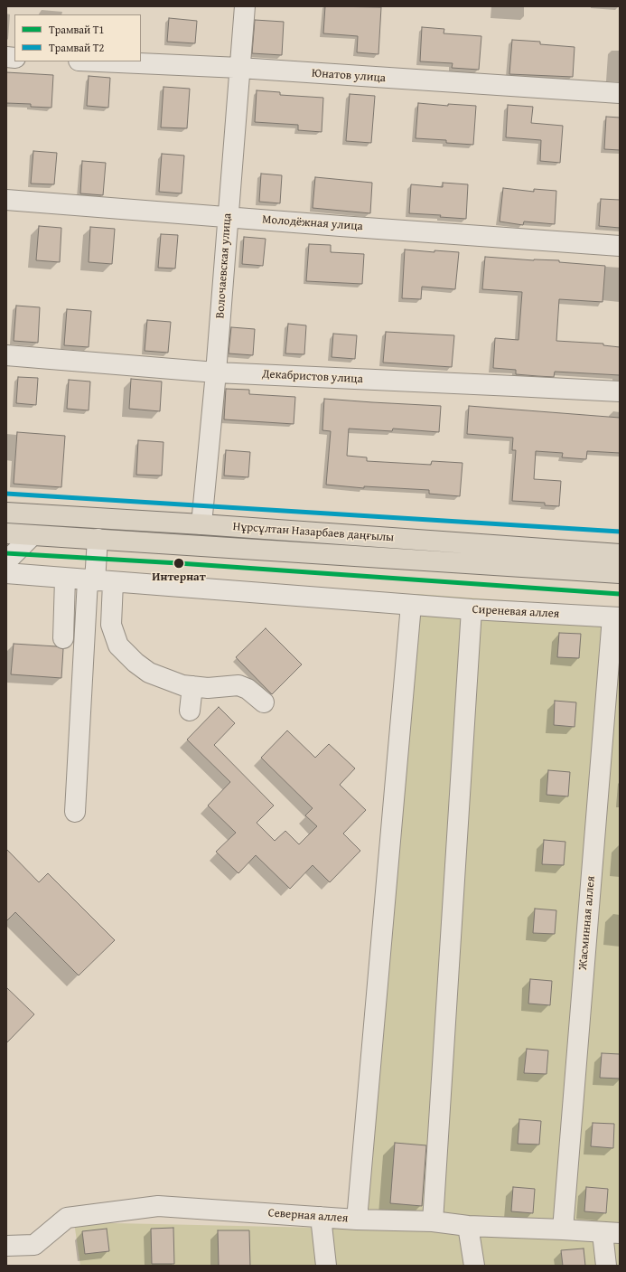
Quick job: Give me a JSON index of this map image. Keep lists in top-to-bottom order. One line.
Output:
{"streets":{"main road":["Нұрсұлтан Назарбаев даңғылы"],"street":["Юнатов улица","Молодёжная улица","Волочаевская улица","Декабристов улица","Сиреневая аллея","Жасминная аллея","Северная аллея"]},"crossings":[["Юнатов улица","Волочаевская улица"],["Молодёжная улица","Волочаевская улица"],["Волочаевская улица","Декабристов улица"],["Волочаевская улица","Нұрсұлтан Назарбаев даңғылы"],["Сиреневая аллея","Жасминная аллея"],["Жасминная аллея","Северная аллея"]],"places":["Интернат"],"lines":["tram line T2","tram line T1"],"legend":["Трамвай T1","Трамвай T2"]}
